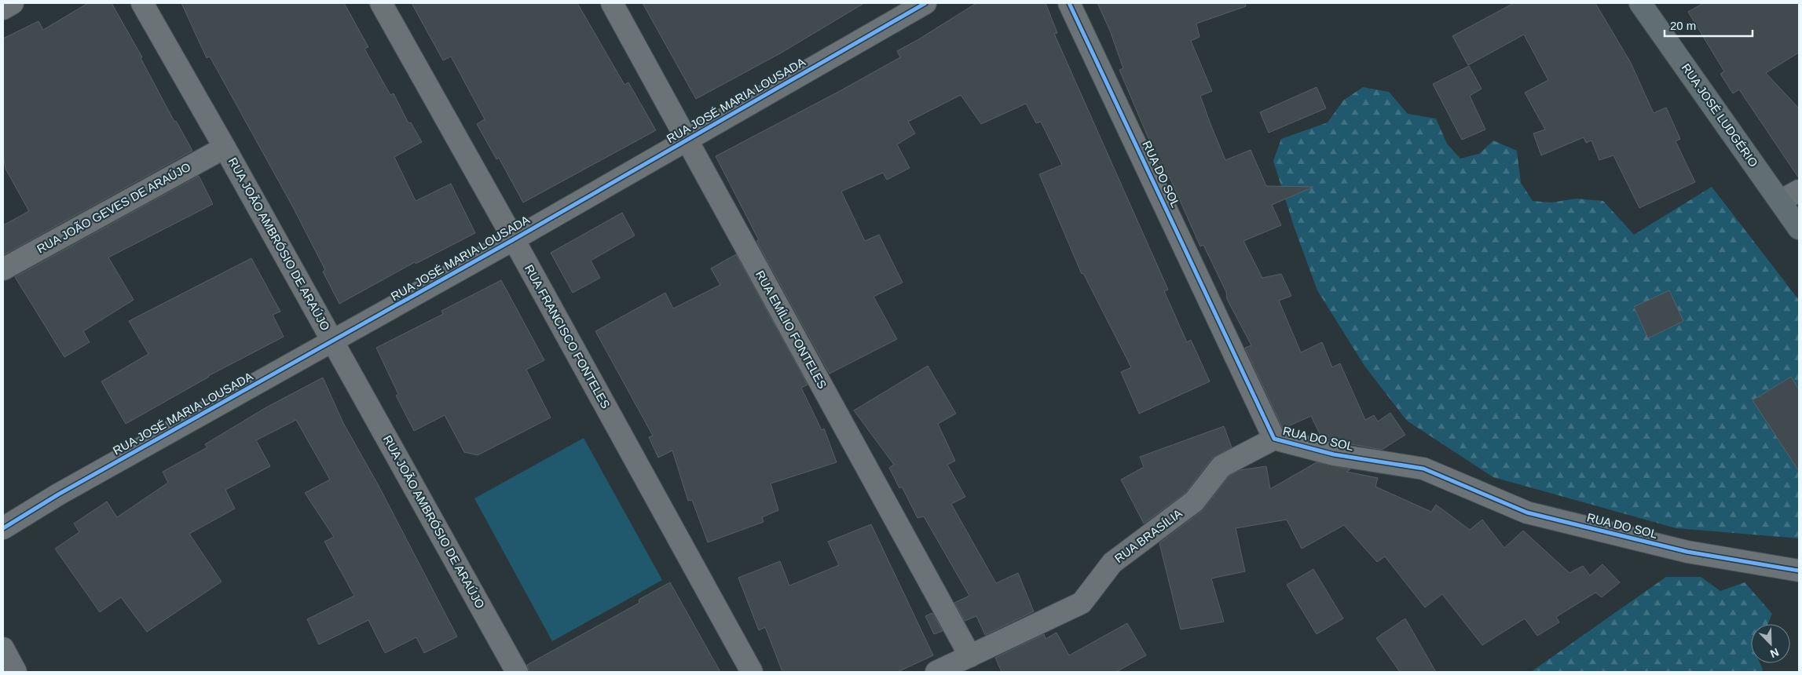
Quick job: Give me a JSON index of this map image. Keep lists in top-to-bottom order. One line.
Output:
{"streets":{"main road":["RUA JOSÉ LUDGÉRIO"],"street":["RUA JOSÉ MARIA LOUSADA","RUA DO SOL","RUA JOÃO GEVES DE ARAÚJO","RUA JOÃO AMBRÓSIO DE ARAÚJO","RUA EMÍLIO FONTELES","RUA FRANCISCO FONTELES","RUA BRASÍLIA"]},"crossings":[["RUA JOSÉ MARIA LOUSADA","RUA JOÃO AMBRÓSIO DE ARAÚJO"],["RUA JOSÉ MARIA LOUSADA","RUA EMÍLIO FONTELES"],["RUA JOSÉ MARIA LOUSADA","RUA FRANCISCO FONTELES"],["RUA DO SOL","RUA BRASÍLIA"],["RUA JOÃO GEVES DE ARAÚJO","RUA JOÃO AMBRÓSIO DE ARAÚJO"],["RUA EMÍLIO FONTELES","RUA BRASÍLIA"]],"scale_bar":"20 m","north":"bottom right"}
